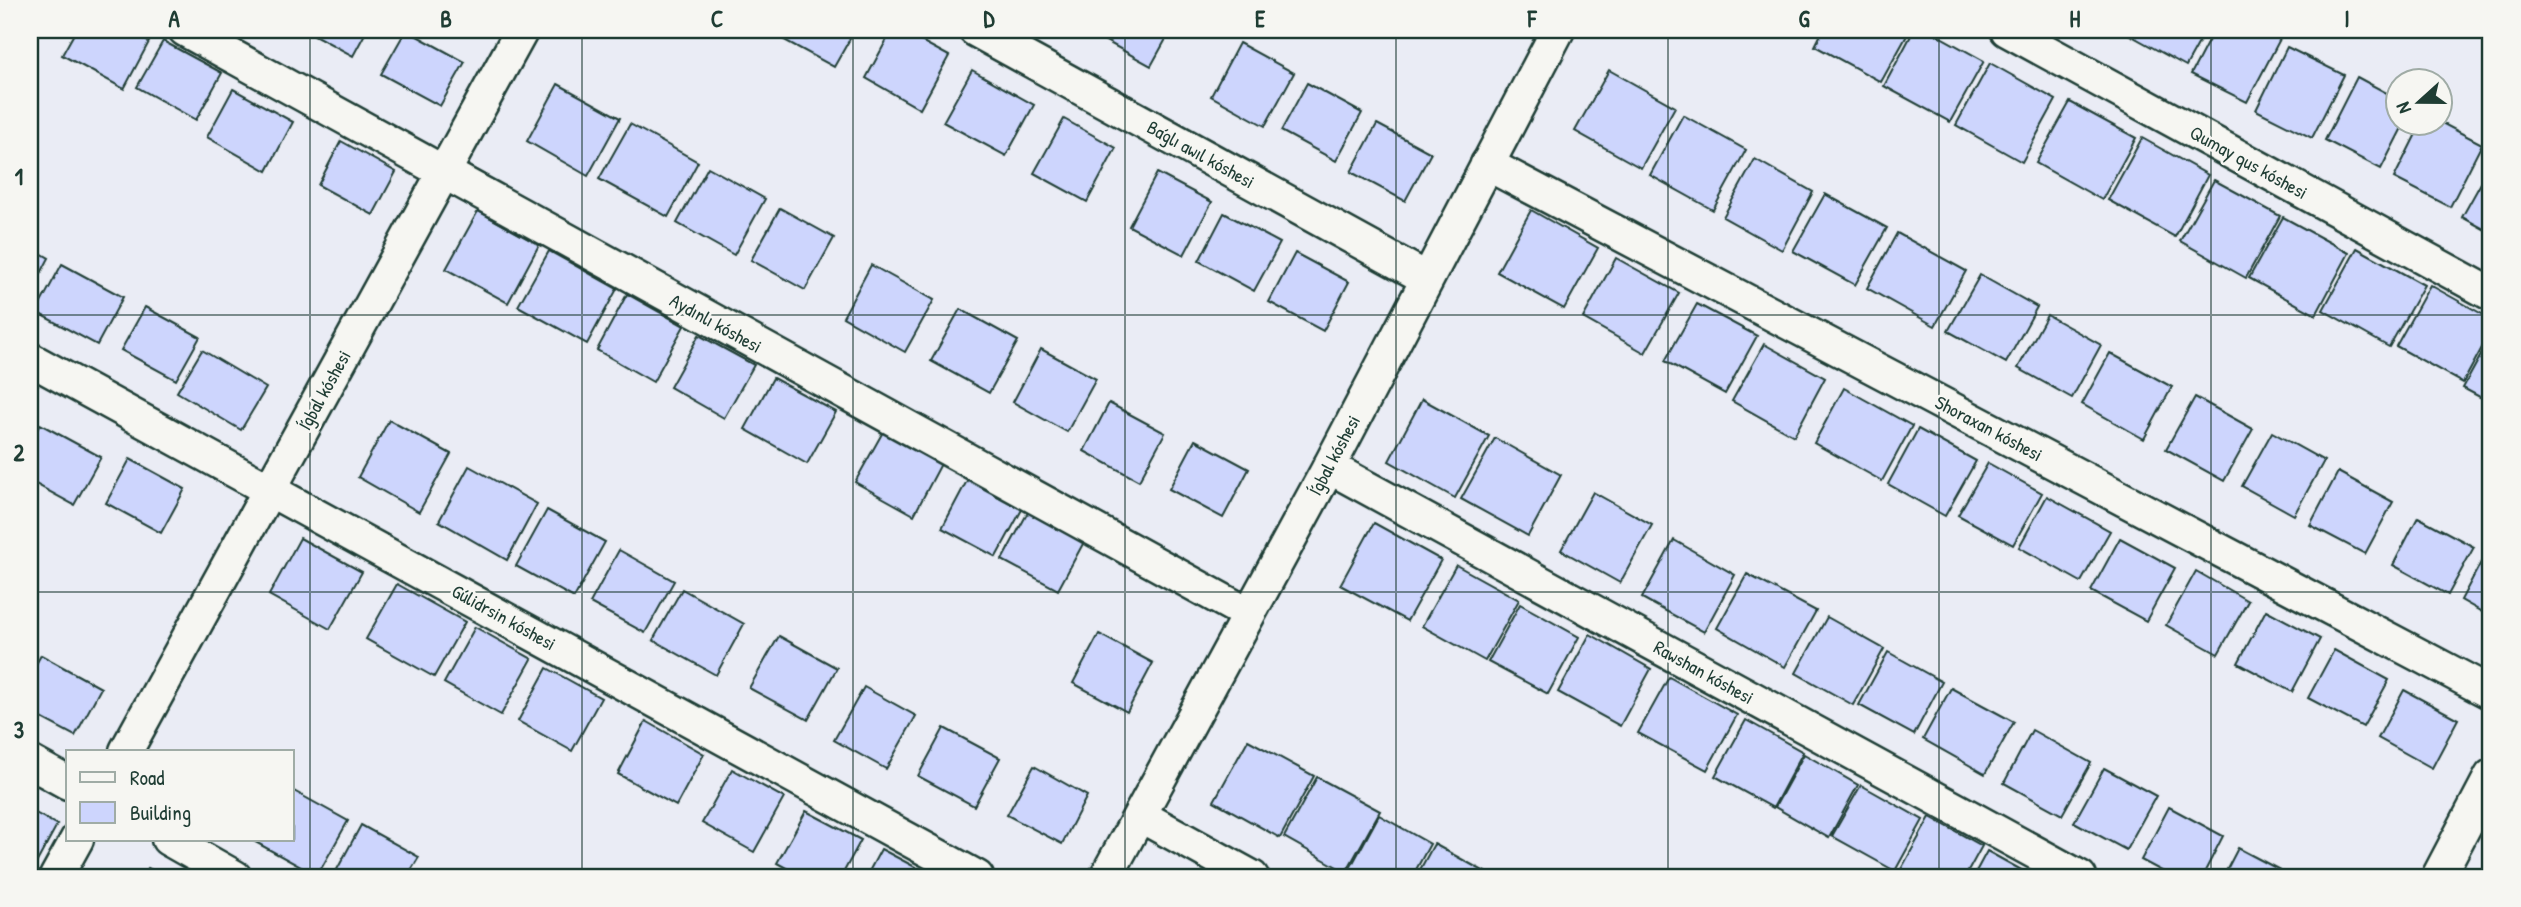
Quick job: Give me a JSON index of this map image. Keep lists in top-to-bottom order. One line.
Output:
{"streets":{"street":["Baǵlı awıl kóshesi","Qumay qus kóshesi","Aydınlı kóshesi","Íǵbal kóshesi","Shoraxan kóshesi","Gúlidrsin kóshesi","Rawshan kóshesi"]},"crossings":[["Baǵlı awıl kóshesi","Íǵbal kóshesi"],["Aydınlı kóshesi","Íǵbal kóshesi"],["Íǵbal kóshesi","Shoraxan kóshesi"],["Íǵbal kóshesi","Gúlidrsin kóshesi"],["Íǵbal kóshesi","Rawshan kóshesi"]],"legend":["Road","Building"],"north":"left","grid":{"columns":["A","B","C","D","E","F","G","H","I"],"rows":["1","2","3"]}}
